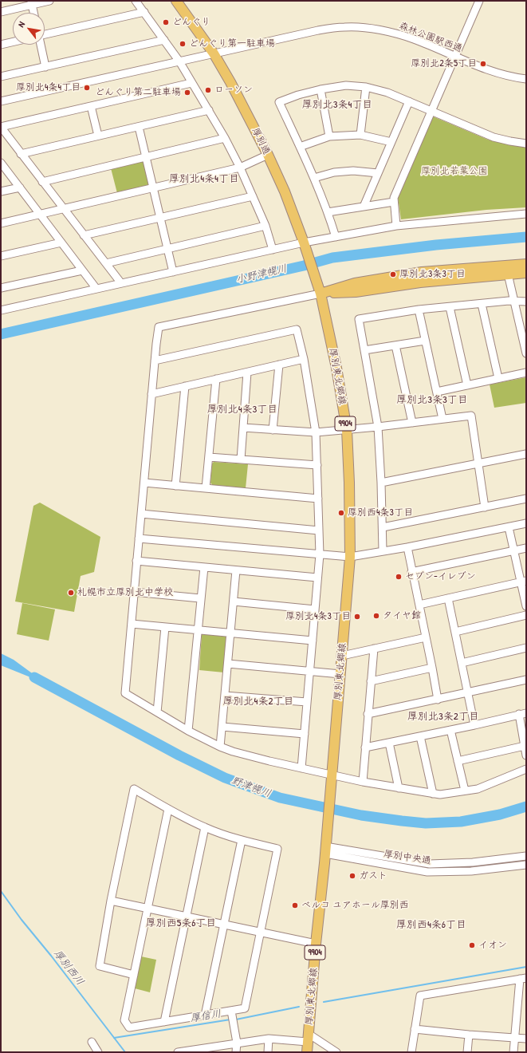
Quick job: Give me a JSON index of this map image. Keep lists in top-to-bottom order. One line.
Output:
{"streets":{"main road":["厚別通","厚別東北郷線","9904"],"street":["森林公園駅西通","厚別中央通"]},"crossings":[["森林公園駅西通","厚別通"],["厚別通","厚別東北郷線"],["厚別東北郷線","厚別中央通"]],"districts":["厚別北3条4丁目","厚別北4条4丁目","厚別北3条3丁目","厚別北4条3丁目","厚別北4条2丁目","厚別北3条2丁目","厚別西5条6丁目","厚別西4条6丁目"],"water":["小野津幌川","野津幌川","厚別西川","厚信川"],"parks":["厚別北若葉公園"],"places":["どんぐり","どんぐり第一駐車場","厚別北2条5丁目","厚別北4条4丁目","ローソン","どんぐり第二駐車場","厚別北3条3丁目","厚別西4条3丁目","セブン-イレブン","札幌市立厚別北中学校","タイヤ館","厚別北4条3丁目","ガスト","ベルコ ユアホール厚別西","イオン"],"north":"top left"}
